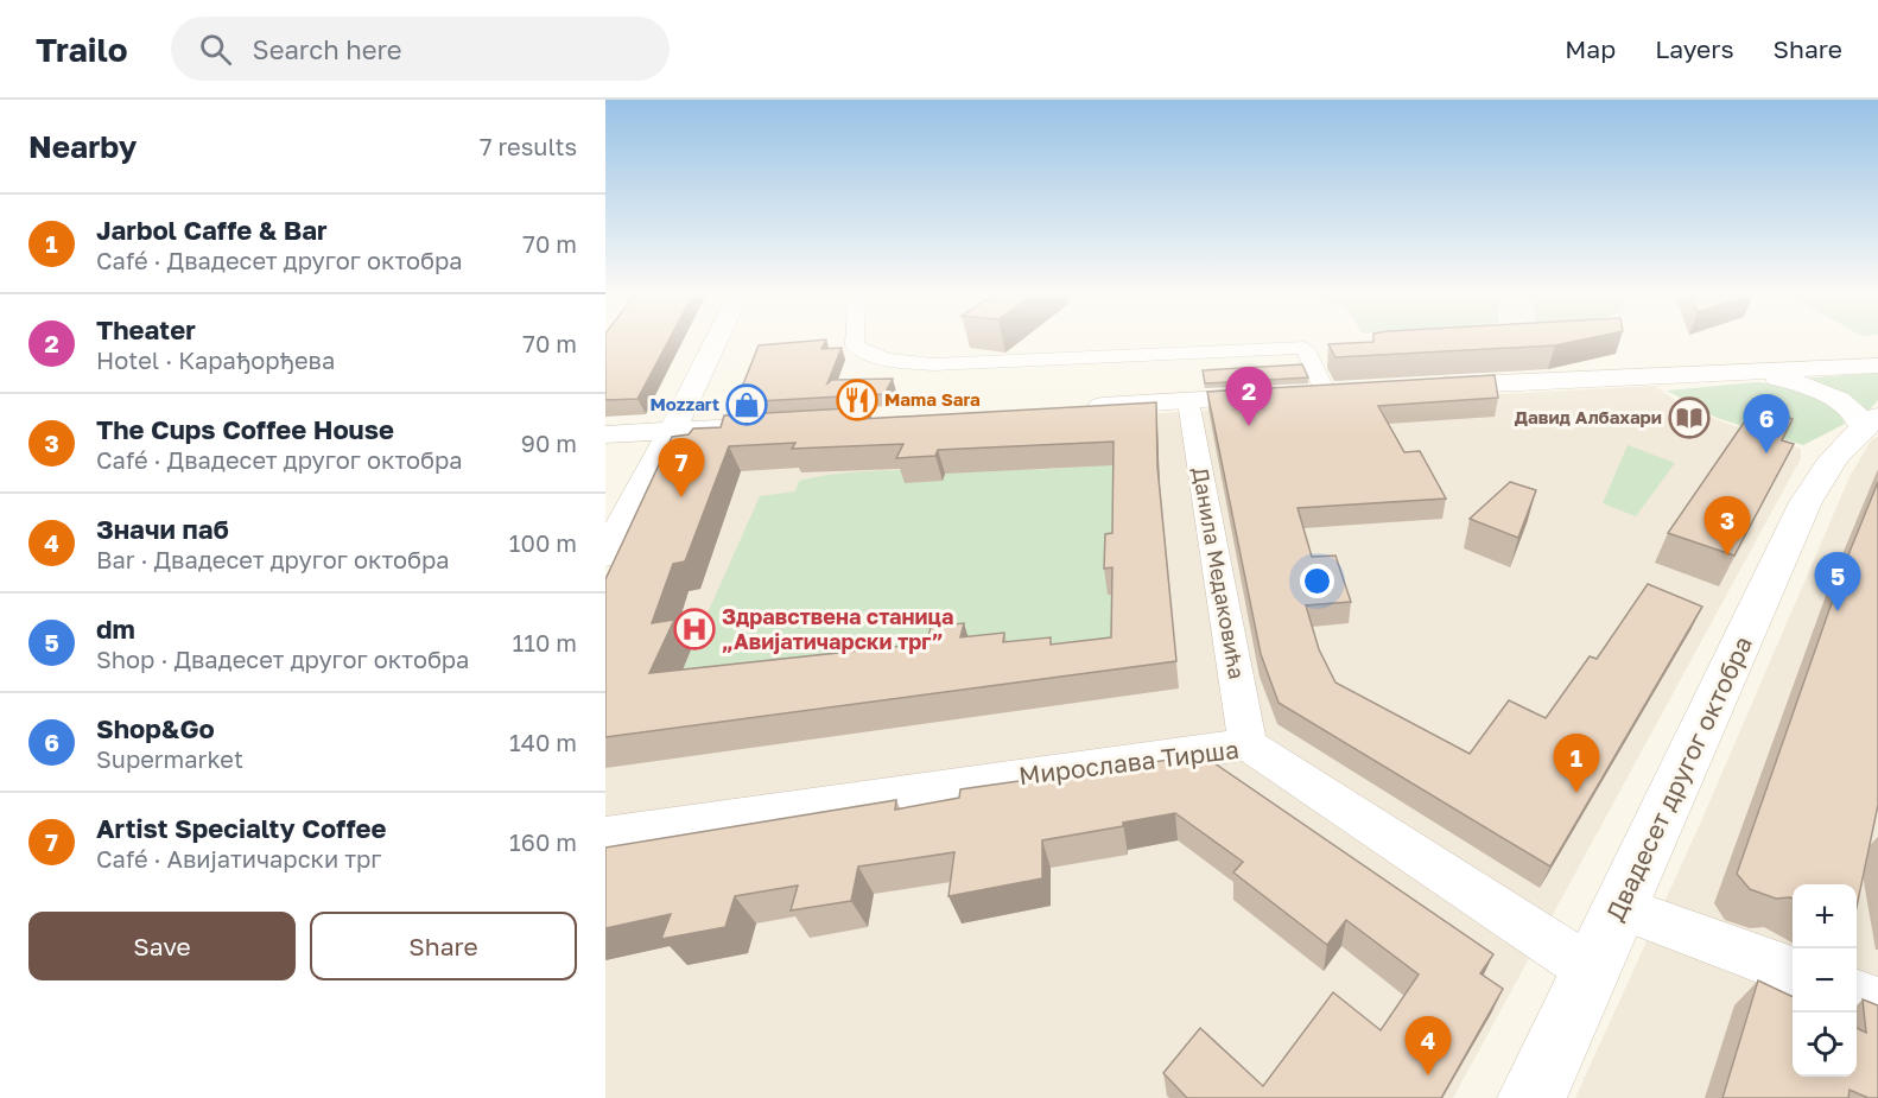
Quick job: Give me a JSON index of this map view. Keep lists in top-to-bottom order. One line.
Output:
{"streets":{"main road":["Двадесет другог октобра"],"street":["Данила Медаковића","Мирослава Тирша"]},"crossings":[["Данила Медаковића","Мирослава Тирша"],["Мирослава Тирша","Двадесет другог октобра"]],"places":{"restaurant":["Mama Sara"],"shop":["Mozzart"],"library":["Давид Албахари"],"hospital":["Здравствена станица „Авијатичарски трг”"]},"page":{"header":"Trailo","search":"Search here","nav":["Map","Layers","Share"],"heading":["Nearby","7 results"],"list":[{"mark":"1","name":"Jarbol Caffe & Bar","note":"Café · Двадесет другог октобра","value":"70 m"},{"mark":"2","name":"Theater","note":"Hotel · Карађорђева","value":"70 m"},{"mark":"3","name":"The Cups Coffee House","note":"Café · Двадесет другог октобра","value":"90 m"},{"mark":"4","name":"Значи паб","note":"Bar · Двадесет другог октобра","value":"100 m"},{"mark":"5","name":"dm","note":"Shop · Двадесет другог октобра","value":"110 m"},{"mark":"6","name":"Shop&Go","note":"Supermarket","value":"140 m"},{"mark":"7","name":"Artist Specialty Coffee","note":"Café · Авијатичарски трг","value":"160 m"}],"pins":["2","6","7","3","5","1","4"],"map_buttons":["+","−"],"buttons":["Save","Share"]}}
